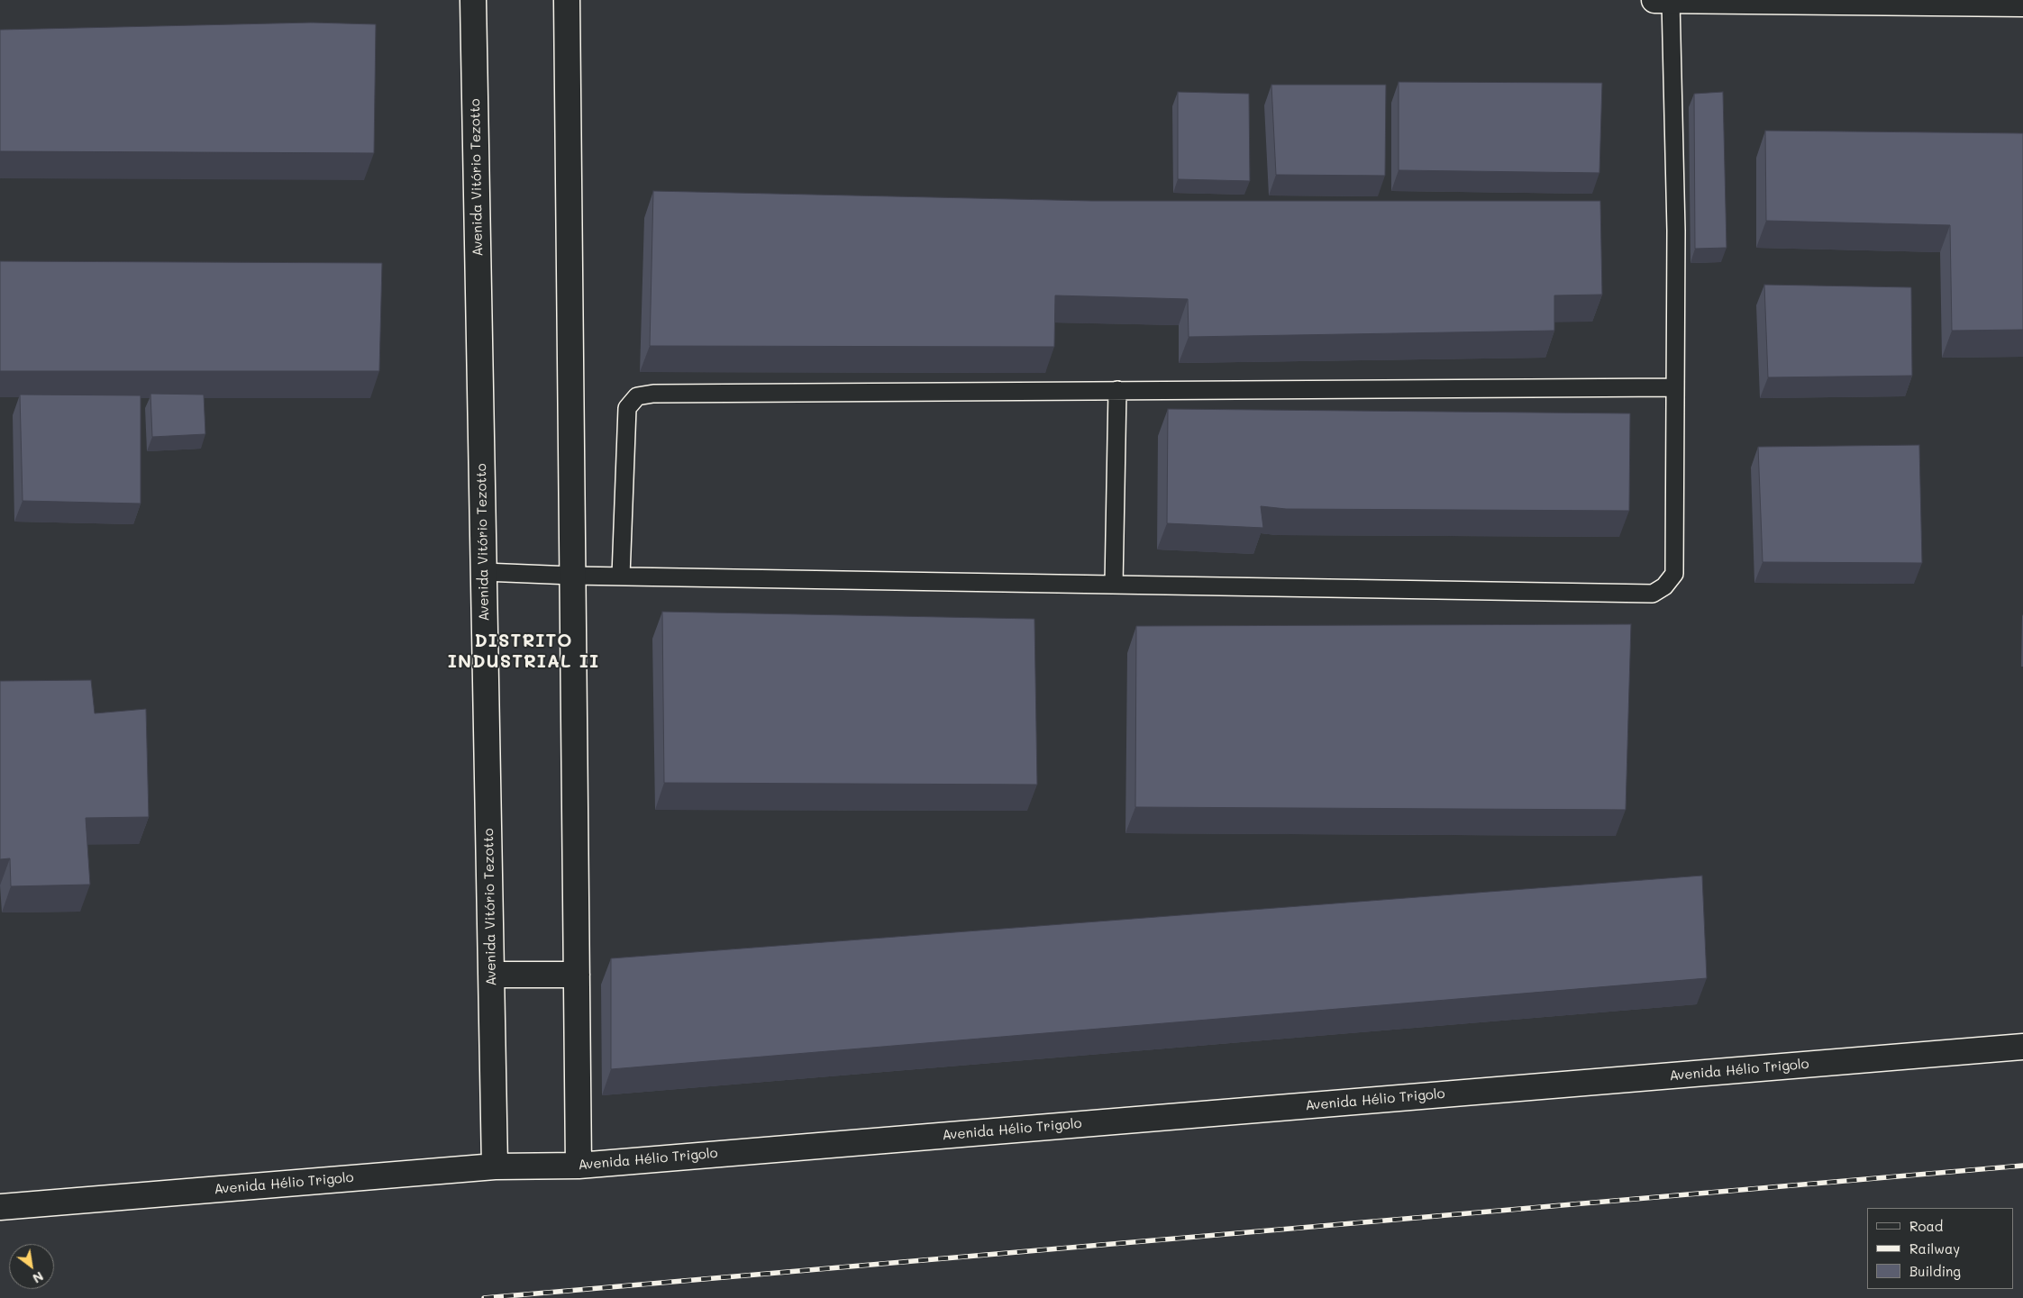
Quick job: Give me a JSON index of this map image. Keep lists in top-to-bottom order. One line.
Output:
{"streets":{"street":["Avenida Vitório Tezotto","Avenida Hélio Trigolo"]},"crossings":[["Avenida Vitório Tezotto","Avenida Hélio Trigolo"]],"districts":["DISTRITO INDUSTRIAL II"],"legend":["Road","Railway","Building"],"north":"bottom right"}
